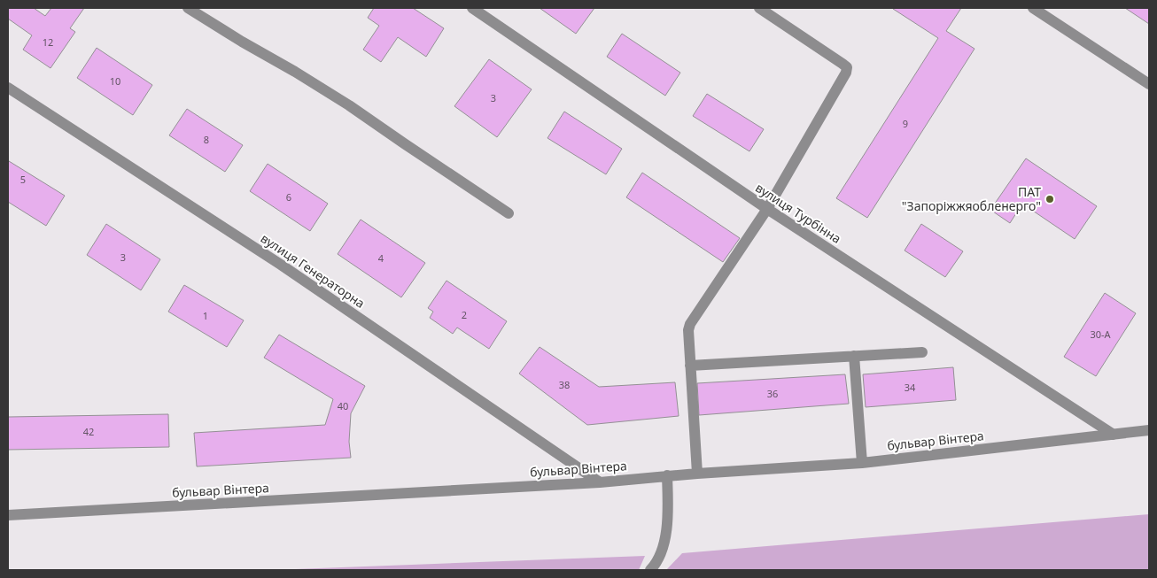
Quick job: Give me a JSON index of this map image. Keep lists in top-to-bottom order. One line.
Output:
{"streets":{"street":["вулиця Турбінна","вулиця Генераторна","бульвар Вінтера"]},"crossings":[["вулиця Турбінна","бульвар Вінтера"],["вулиця Генераторна","бульвар Вінтера"]],"places":["ПАТ \"Запоріжжяобленерго\""],"house_numbers":["12","10","3","9","8","5","6","3","4","2","1","30-А","38","34","36","40","42"]}
